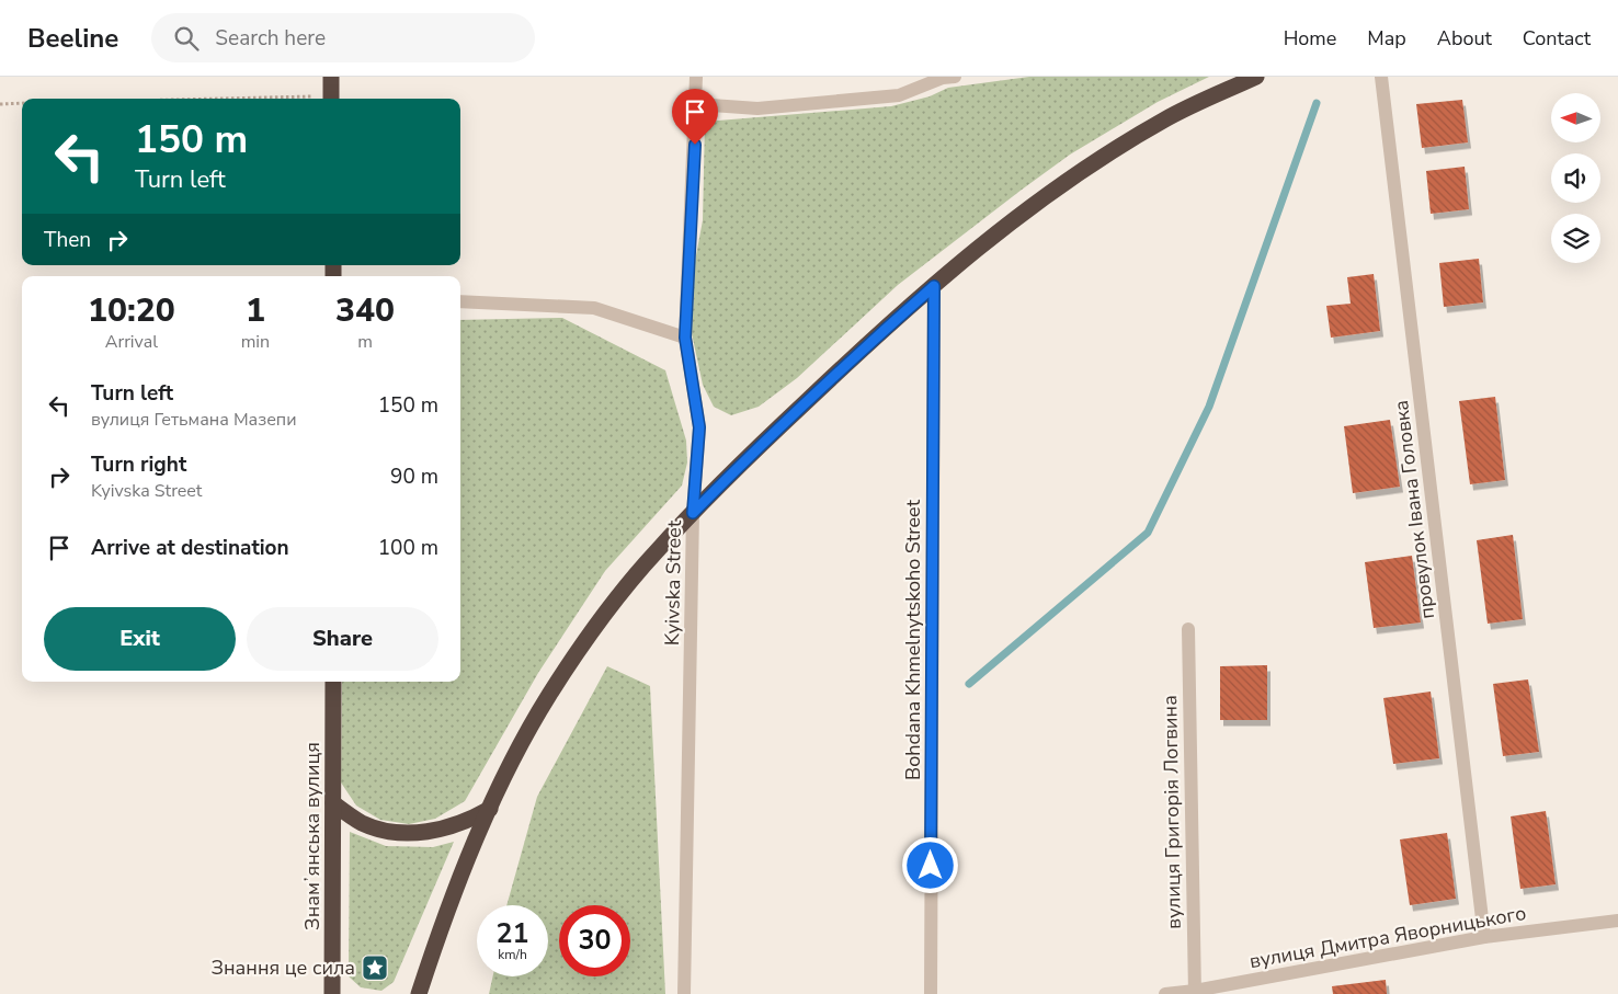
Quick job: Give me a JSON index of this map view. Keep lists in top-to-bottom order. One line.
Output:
{"streets":{"highway":["Знамʼянська вулиця"],"street":["провулок Івана Головка","Kyivska Street","Bohdana Khmelnytskoho Street","вулиця Григорія Логвина","вулиця Дмитра Яворницького"]},"crossings":[["провулок Івана Головка","вулиця Дмитра Яворницького"],["вулиця Григорія Логвина","вулиця Дмитра Яворницького"]],"places":{"place":["Знання це сила"]},"north":"left","page":{"header":"Beeline","search":"Search here","nav":["Home","Map","About","Contact"],"turn":["150 m","Turn left"],"then":"Then","eta":["10:20","Arrival","1","min","340","m"],"list":[{"name":"Turn left","note":"вулиця Гетьмана Мазепи","value":"150 m"},{"name":"Turn right","note":"Kyivska Street","value":"90 m"},{"name":"Arrive at destination","value":"100 m"}],"buttons":["Exit","Share"],"speed":"21 km/h","limit":"30"}}
